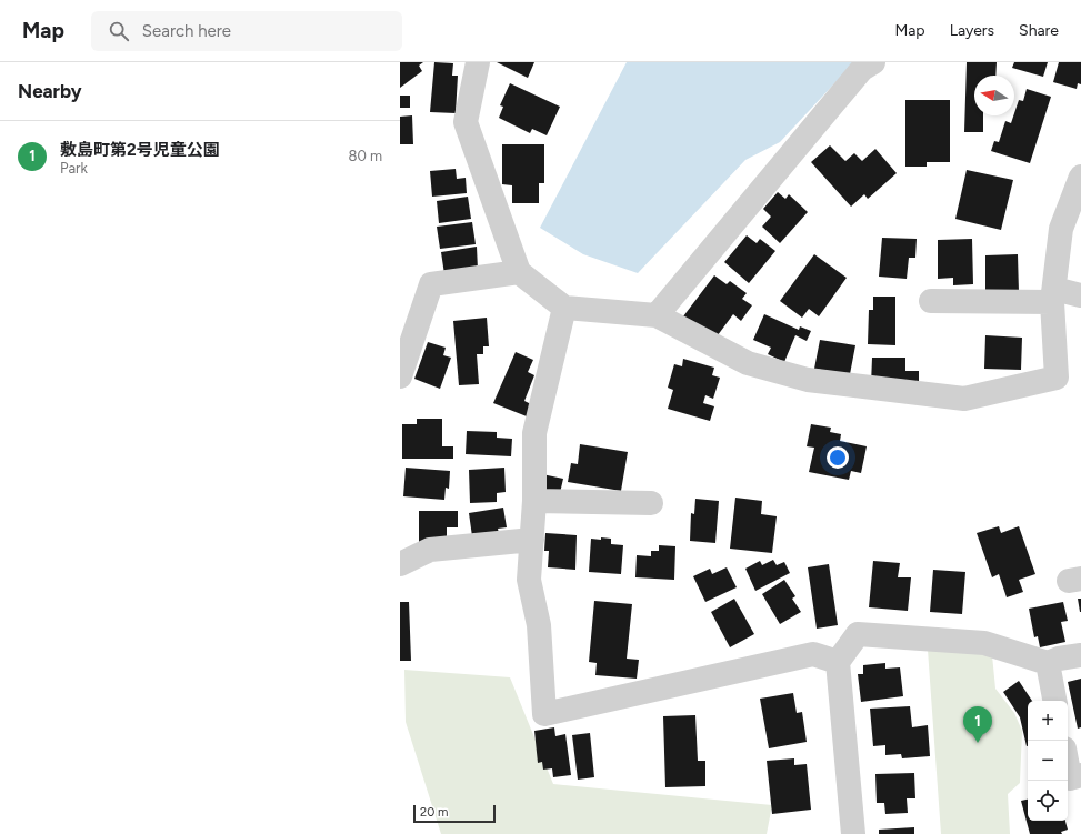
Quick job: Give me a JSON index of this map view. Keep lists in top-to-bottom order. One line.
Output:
{"scale_bar":"20 m","north":"left","page":{"header":"Map","search":"Search here","nav":["Map","Layers","Share"],"heading":"Nearby","list":[{"mark":"1","name":"敷島町第2号児童公園","note":"Park","value":"80 m"}],"map_buttons":["+","−"],"pins":"1","scale":"20 m"}}
